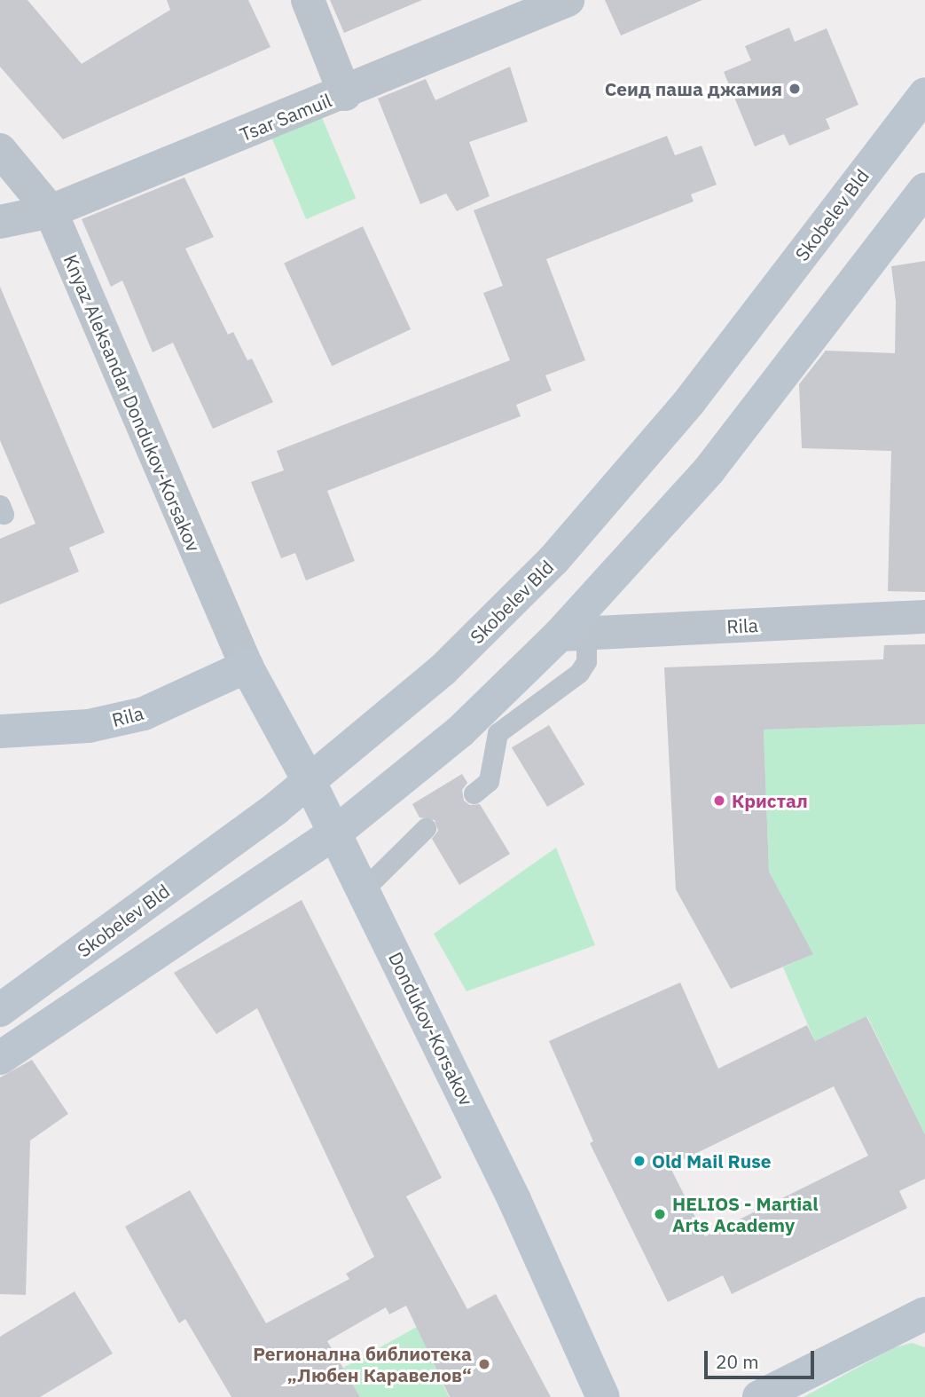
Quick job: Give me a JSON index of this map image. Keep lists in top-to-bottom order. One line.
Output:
{"streets":{"main road":["Skobelev Bld","Rila","Dondukov-Korsakov"],"street":["Tsar Samuil","Knyaz Aleksandar Dondukov-Korsakov"]},"crossings":[["Tsar Samuil","Knyaz Aleksandar Dondukov-Korsakov"],["Skobelev Bld","Dondukov-Korsakov"],["Knyaz Aleksandar Dondukov-Korsakov","Rila"],["Knyaz Aleksandar Dondukov-Korsakov","Dondukov-Korsakov"],["Rila","Dondukov-Korsakov"]],"places":["Сеид паша джамия","Кристал","Old Mail Ruse","HELIOS - Martial Arts Academy","Регионална библиотека „Любен Каравелов“"],"scale_bar":"20 m"}
